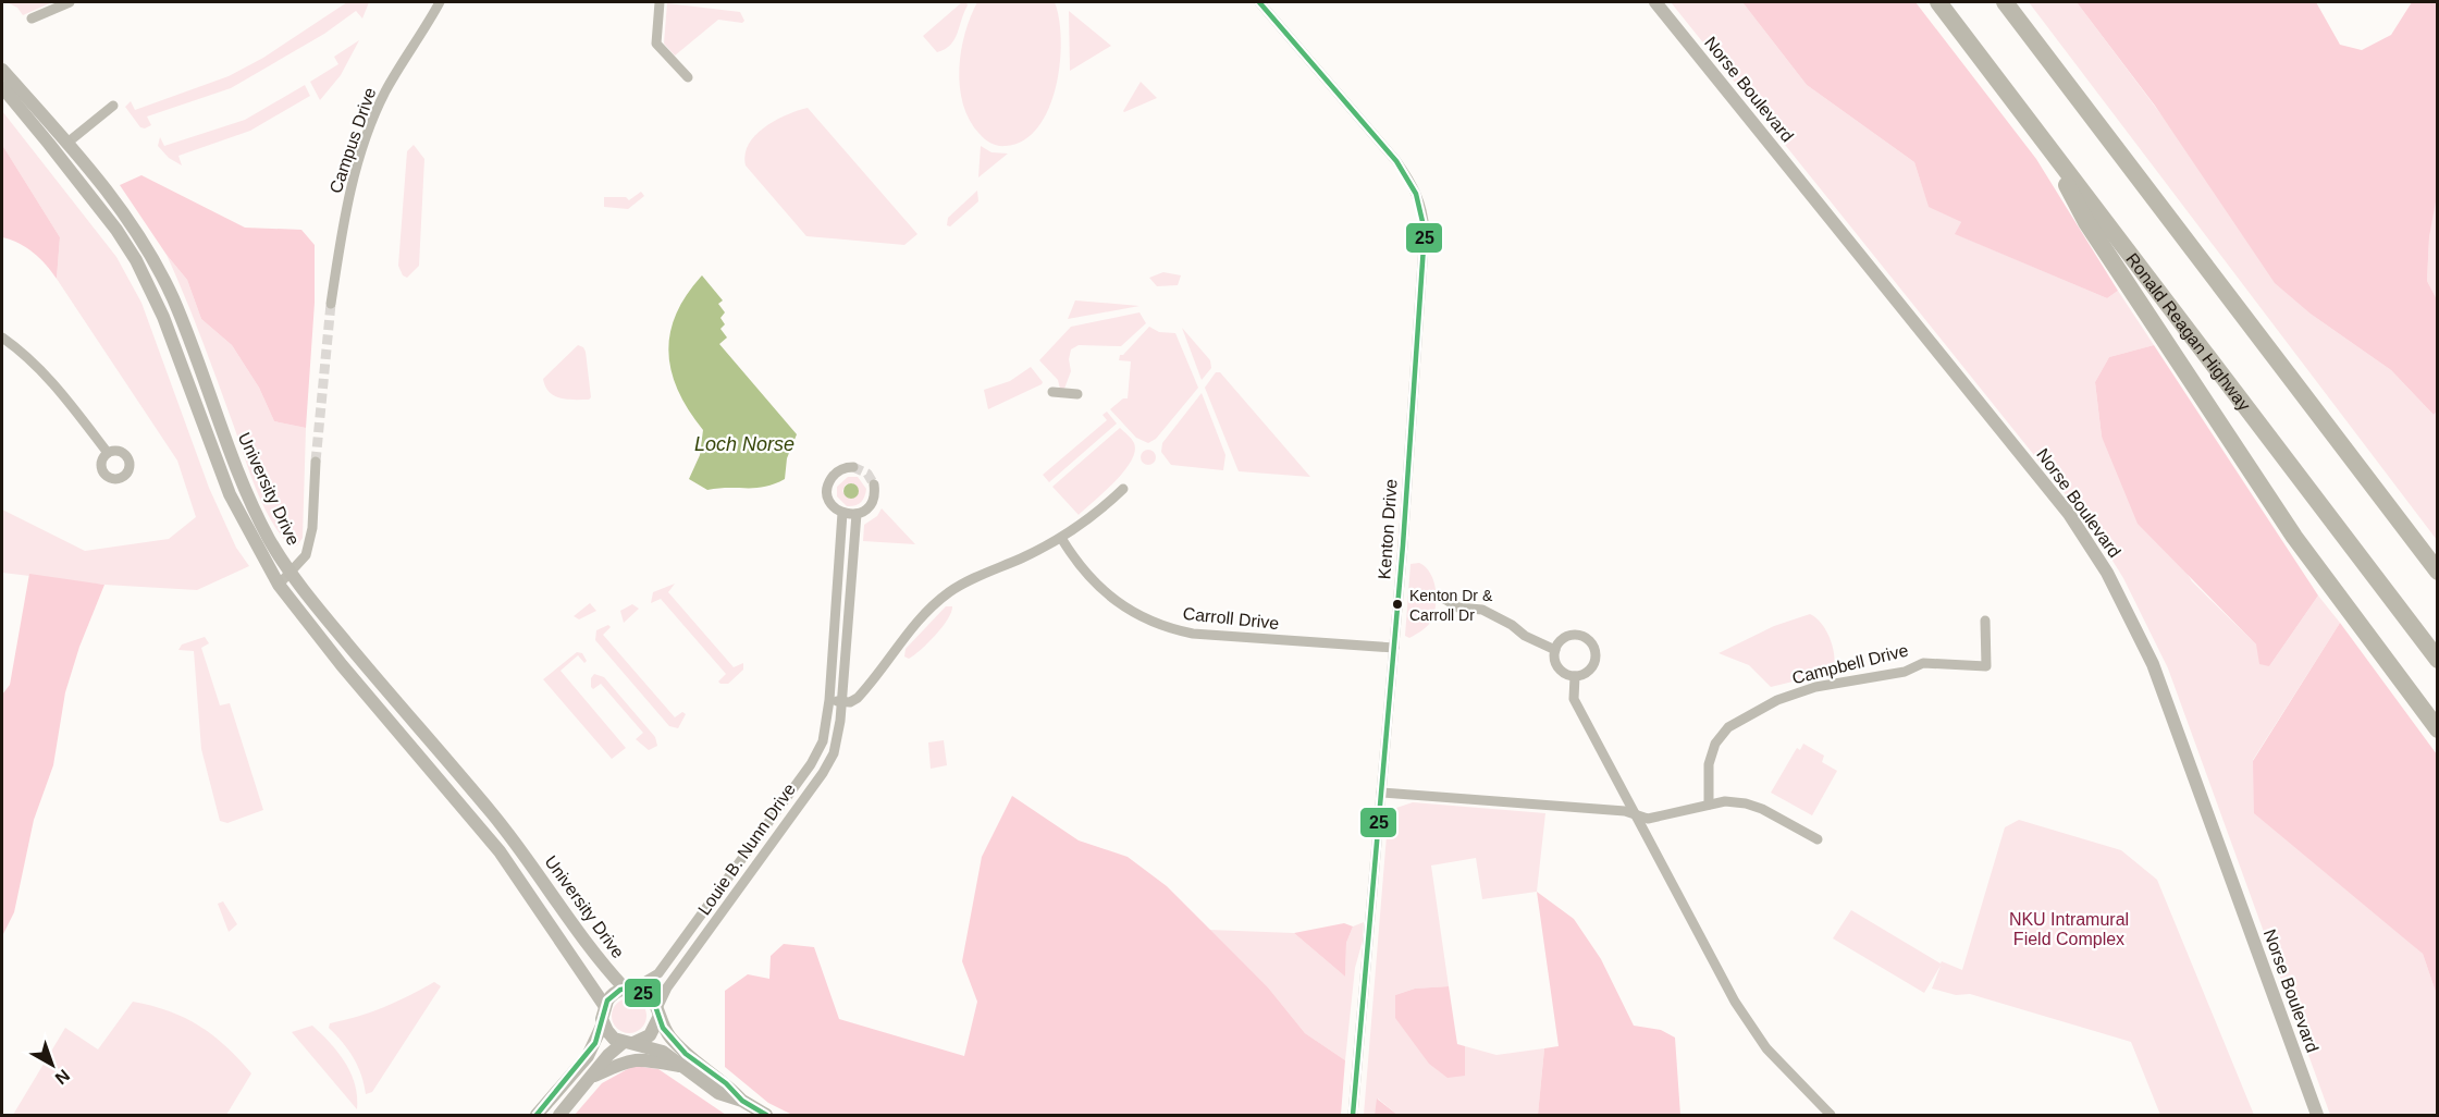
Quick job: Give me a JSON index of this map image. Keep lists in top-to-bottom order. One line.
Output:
{"streets":{"highway":["Ronald Reagan Highway"],"street":["Norse Boulevard","Campus Drive","University Drive","Kenton Drive","Carroll Drive","Campbell Drive","Louie B. Nunn Drive"]},"crossings":[["University Drive","Louie B. Nunn Drive"],["Kenton Drive","Carroll Drive"]],"water":["Loch Norse"],"parks":["NKU Intramural Field Complex"],"places":["Kenton Dr & Carroll Dr"],"lines":["transit line 25"],"north":"bottom right"}
